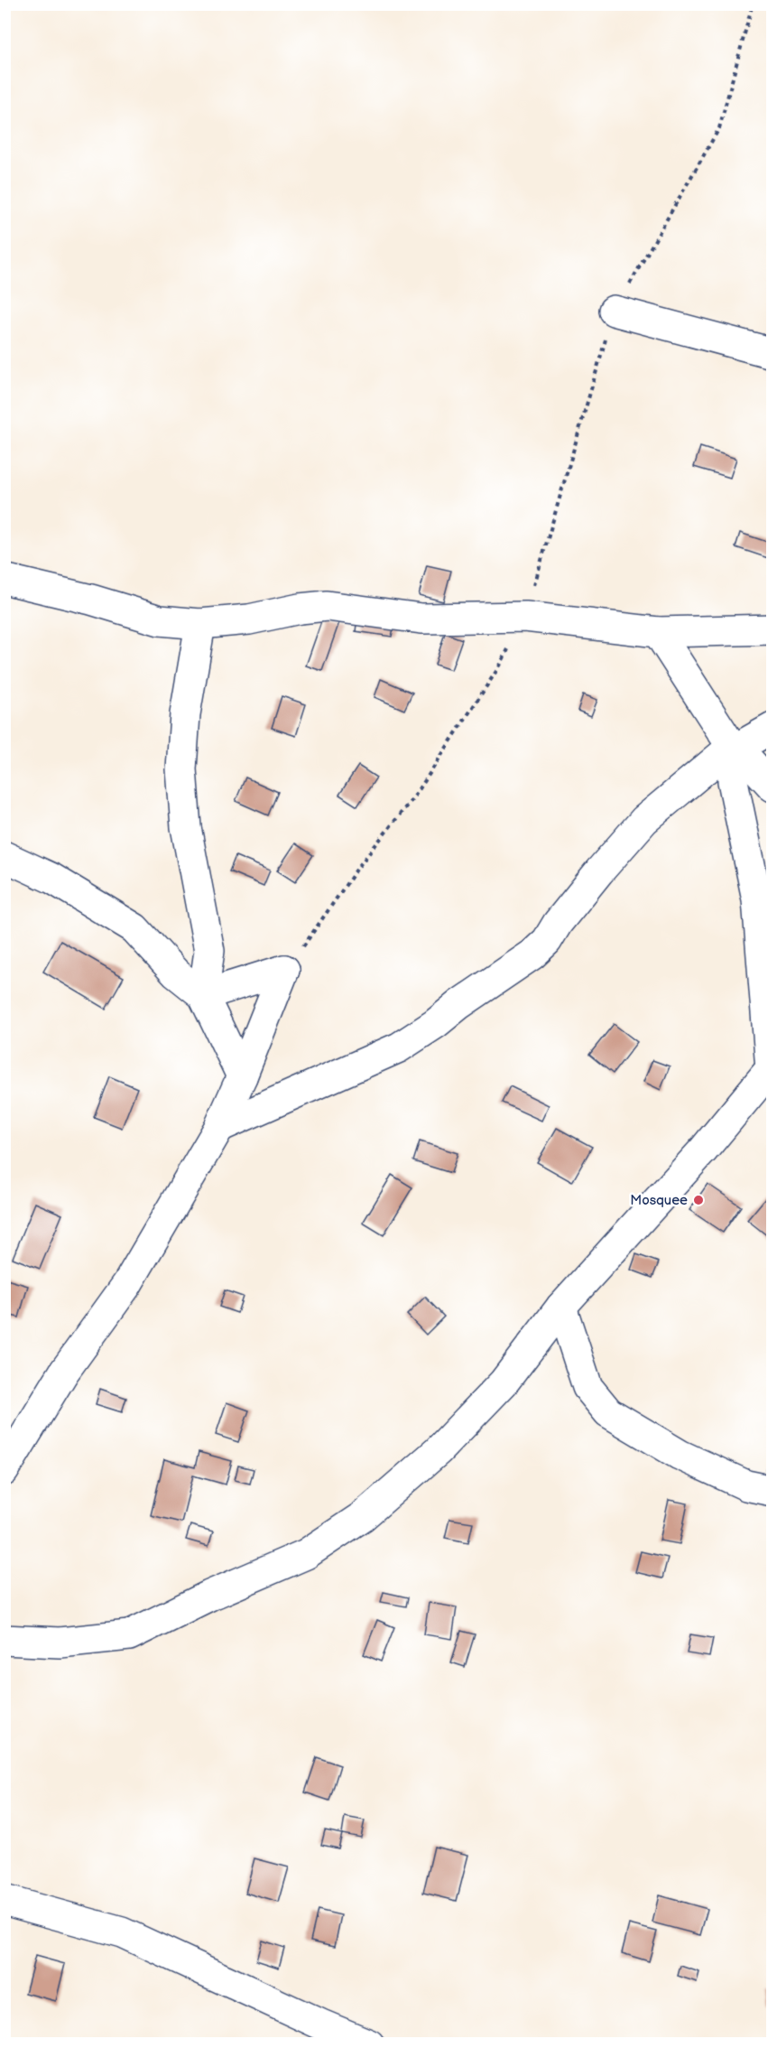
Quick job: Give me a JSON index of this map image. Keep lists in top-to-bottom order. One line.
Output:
{"places":["Mosquee"]}
